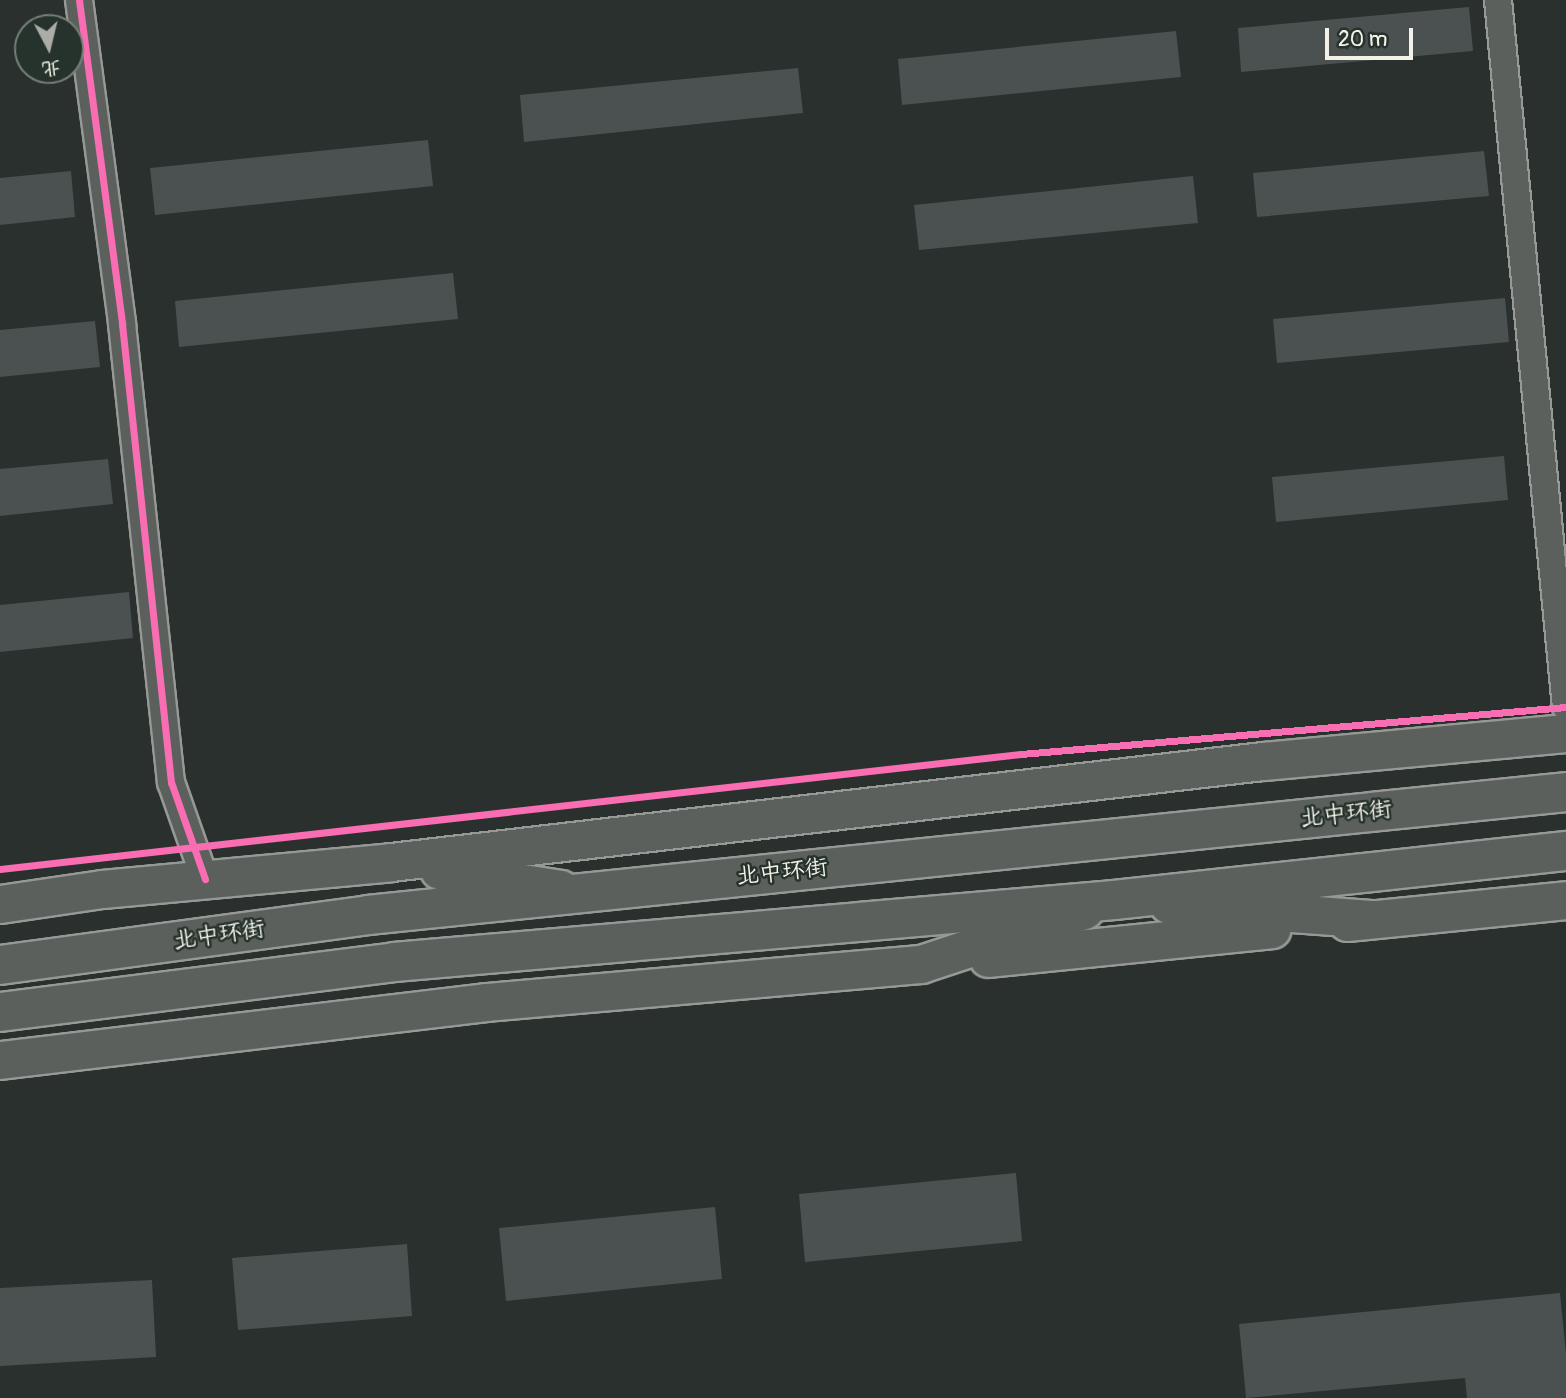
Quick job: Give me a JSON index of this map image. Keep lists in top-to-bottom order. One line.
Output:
{"streets":{"highway":["北中环街"]},"scale_bar":"20 m","north":"bottom"}
